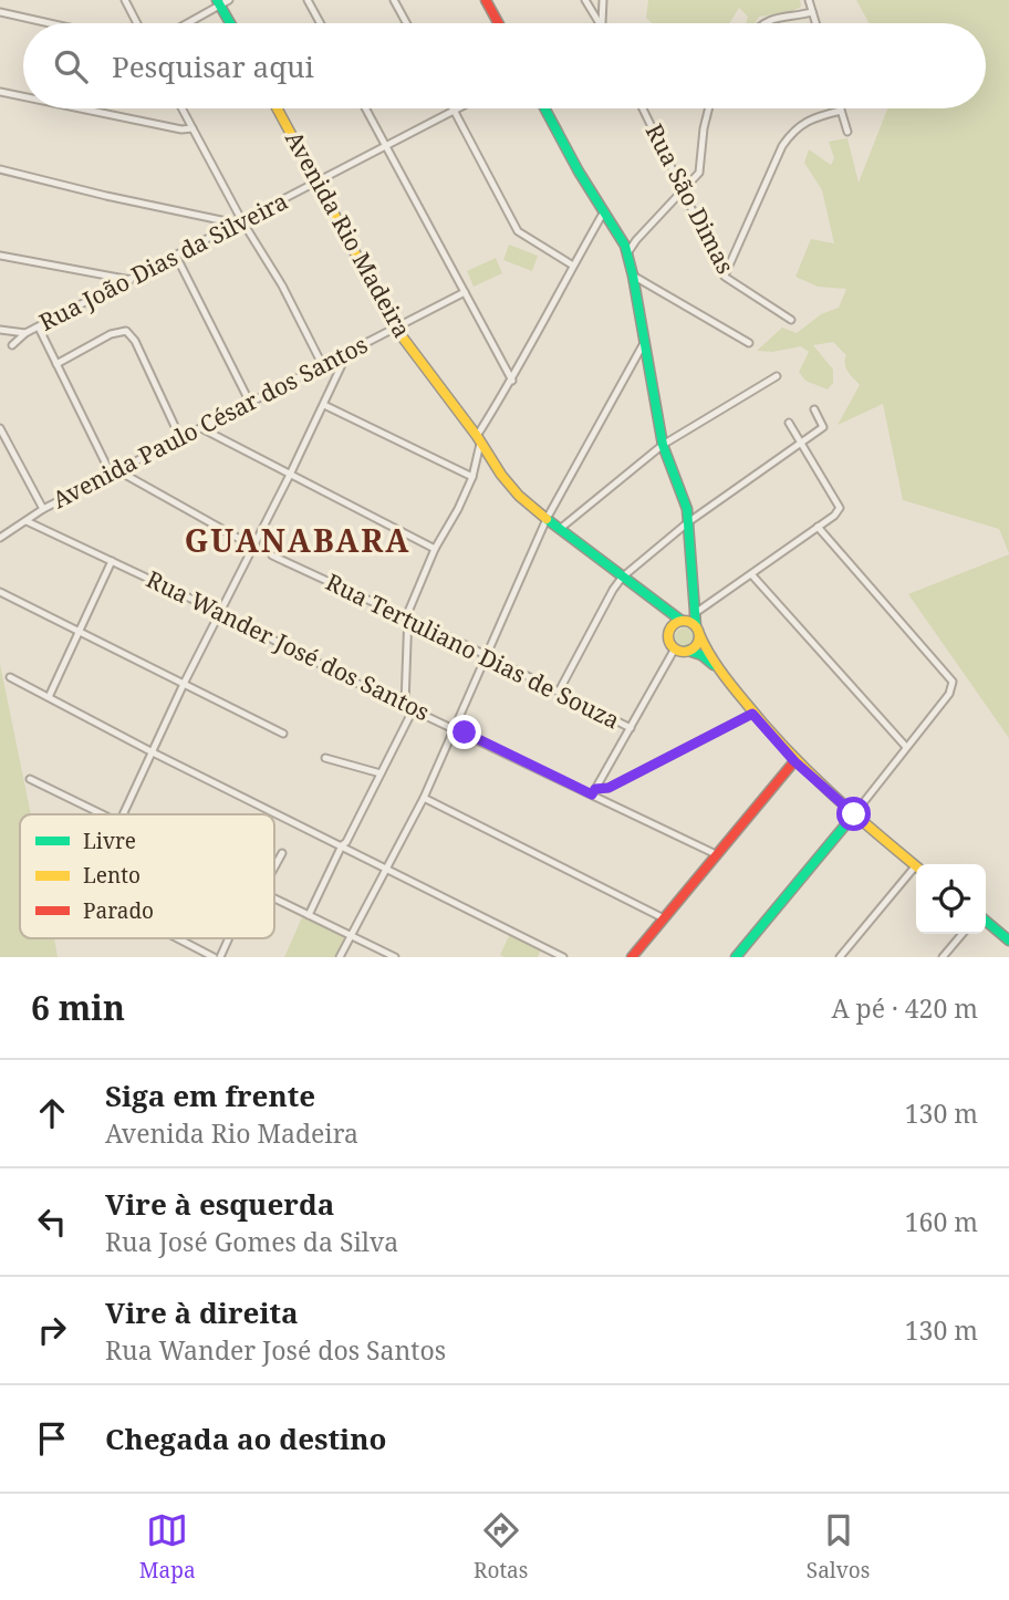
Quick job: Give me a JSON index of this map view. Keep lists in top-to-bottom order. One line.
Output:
{"streets":{"main road":["Avenida Rio Madeira"],"street":["Rua São Dimas","Rua João Dias da Silveira","Avenida Paulo César dos Santos","Rua Wander José dos Santos","Rua Tertuliano Dias de Souza"]},"crossings":[["Avenida Rio Madeira","Rua João Dias da Silveira"],["Avenida Rio Madeira","Avenida Paulo César dos Santos"],["Avenida Paulo César dos Santos","Rua Wander José dos Santos"]],"districts":["GUANABARA"],"legend":["Livre","Lento","Parado"],"page":{"search":"Pesquisar aqui","heading":["6 min","A pé · 420 m"],"list":[["Siga em frente","Avenida Rio Madeira","130 m"],["Vire à esquerda","Rua José Gomes da Silva","160 m"],["Vire à direita","Rua Wander José dos Santos","130 m"],"Chegada ao destino"],"nav":["Mapa","Rotas","Salvos"]}}
